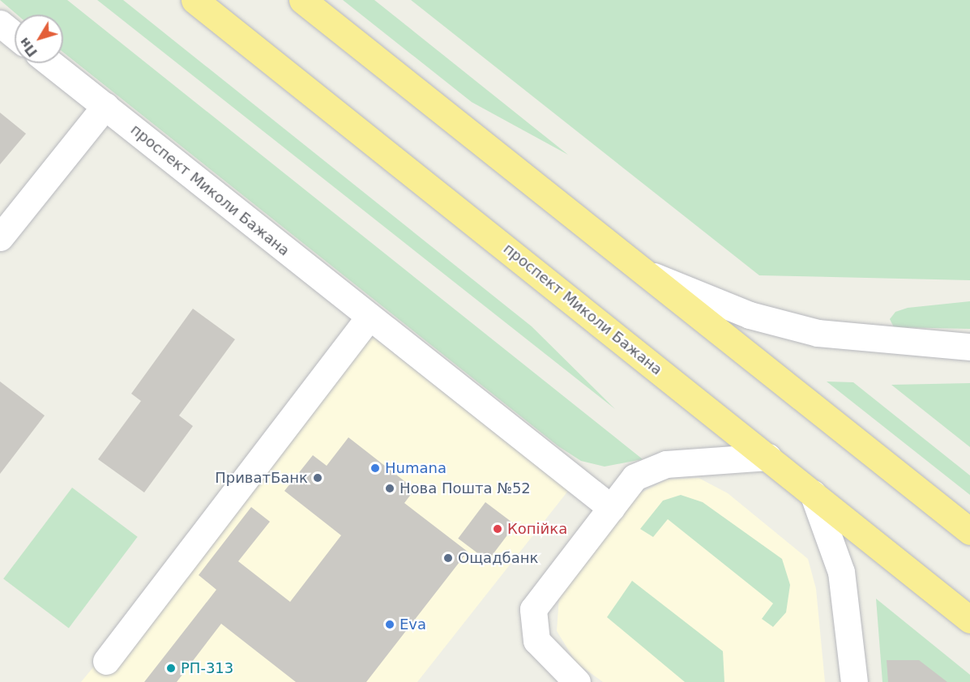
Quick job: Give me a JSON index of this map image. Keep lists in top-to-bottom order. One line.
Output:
{"streets":{"highway":["проспект Миколи Бажана"]},"places":["Humana","ПриватБанк","Нова Пошта №52","Копійка","Ощадбанк","Eva","РП-313"],"north":"bottom left"}
